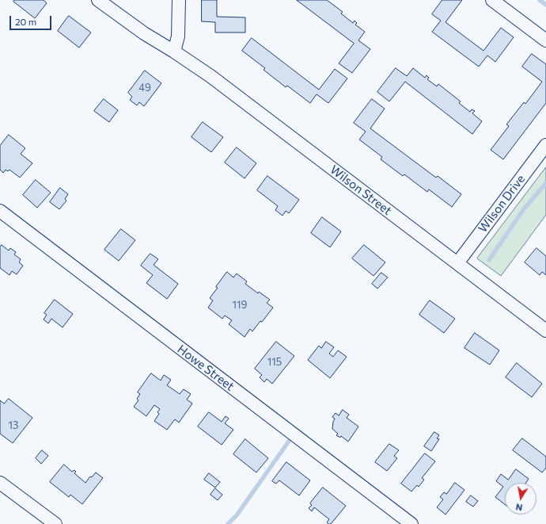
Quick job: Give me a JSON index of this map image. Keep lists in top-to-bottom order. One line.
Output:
{"streets":{"street":["Wilson Street","Wilson Drive","Howe Street"]},"crossings":[["Wilson Street","Wilson Drive"]],"house_numbers":["49","119","115","13"],"scale_bar":"20 m","north":"bottom"}
